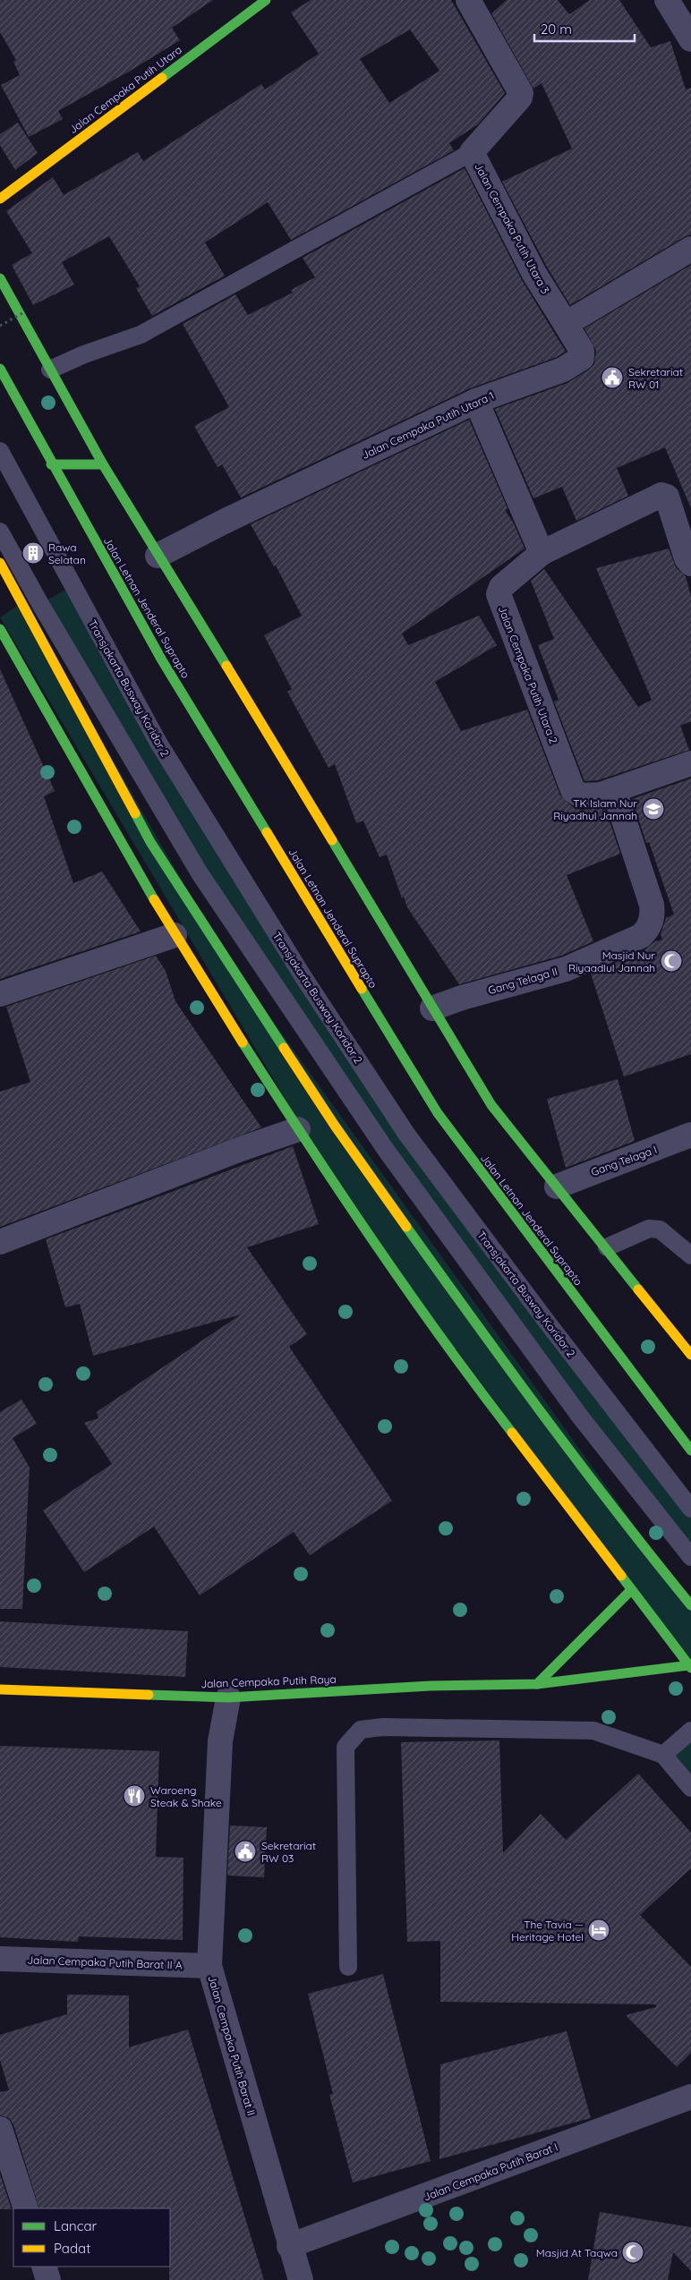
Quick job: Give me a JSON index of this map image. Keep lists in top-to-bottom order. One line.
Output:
{"streets":{"main road":["Jalan Cempaka Putih Utara","Jalan Letnan Jenderal Suprapto","Jalan Cempaka Putih Raya"],"street":["Jalan Cempaka Putih Utara 3","Jalan Cempaka Putih Utara 1","Jalan Cempaka Putih Utara 2","Gang Telaga II","Gang Telaga I","Jalan Cempaka Putih Barat II A","Jalan Cempaka Putih Barat II","Jalan Cempaka Putih Barat I"],"lane":["Transjakarta Busway Koridor 2"]},"crossings":[["Jalan Cempaka Putih Utara 3","Jalan Cempaka Putih Utara 1"],["Jalan Cempaka Putih Utara 2","Gang Telaga II"],["Jalan Cempaka Putih Raya","Jalan Cempaka Putih Barat II"],["Jalan Cempaka Putih Barat II A","Jalan Cempaka Putih Barat II"],["Jalan Cempaka Putih Barat II","Jalan Cempaka Putih Barat I"]],"places":{"public building":["Sekretariat RW 01","Sekretariat RW 03"],"building":["Rawa Selatan"],"school or university":["TK Islam Nur Riyadhul Jannah"],"mosque":["Masjid Nur Riyaadlul Jannah","Masjid At Taqwa"],"restaurant":["Waroeng Steak & Shake"],"hotel":["The Tavia — Heritage Hotel"]},"legend":["Lancar","Padat"],"scale_bar":"20 m"}
